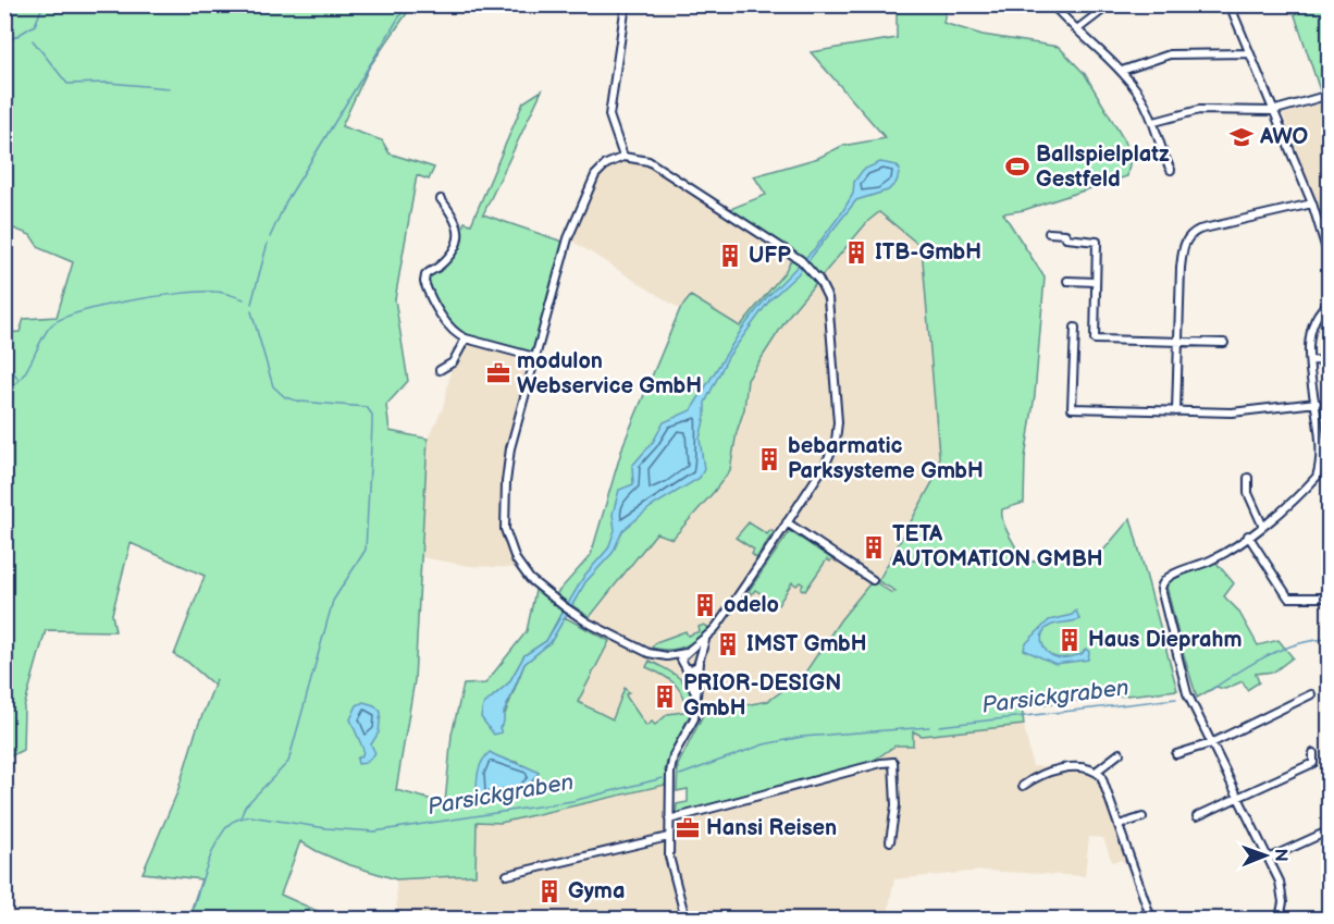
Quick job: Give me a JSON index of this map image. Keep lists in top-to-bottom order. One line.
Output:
{"water":["Parsickgraben"],"places":{"school or university":["AWO"],"sports":["Ballspielplatz Gestfeld"],"building":["ITB-GmbH","UFP","bebarmatic Parksysteme GmbH","TETA AUTOMATION GMBH","odelo","Haus Dieprahm","IMST GmbH","PRIOR-DESIGN GmbH","Gyma"],"office":["modulon Webservice GmbH","Hansi Reisen"]},"north":"right"}
